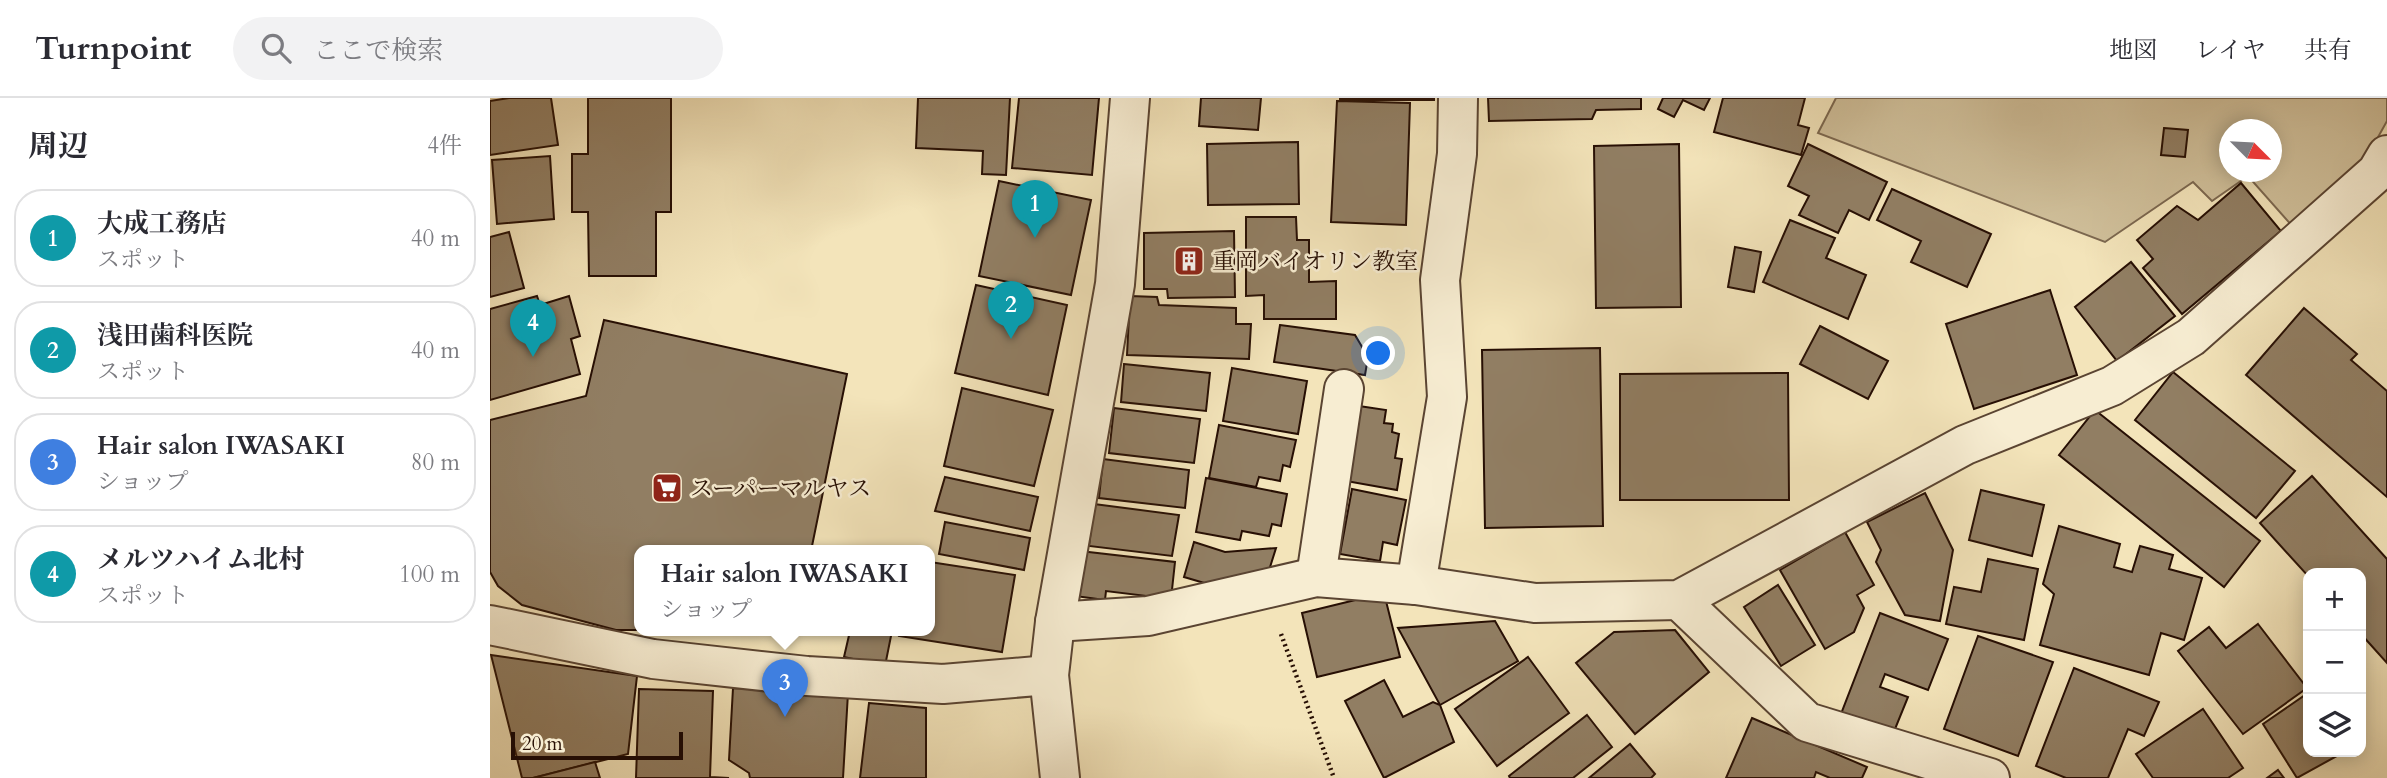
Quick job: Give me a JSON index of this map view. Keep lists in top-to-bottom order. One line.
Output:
{"places":{"building":["重岡バイオリン教室"],"supermarket":["スーパーマルヤス"]},"scale_bar":"20 m","north":"bottom right","page":{"header":"Turnpoint","search":"ここで検索","nav":["地図","レイヤ","共有"],"heading":["周辺","4件"],"pins":["1","2","4","3"],"list":[{"mark":"1","name":"大成工務店","note":"スポット","value":"40 m"},{"mark":"2","name":"浅田歯科医院","note":"スポット","value":"40 m"},{"mark":"3","name":"Hair salon IWASAKI","note":"ショップ","value":"80 m"},{"mark":"4","name":"メルツハイム北村","note":"スポット","value":"100 m"}],"popup":["Hair salon IWASAKI","ショップ"],"map_buttons":["+","−"],"scale":"20 m"}}
